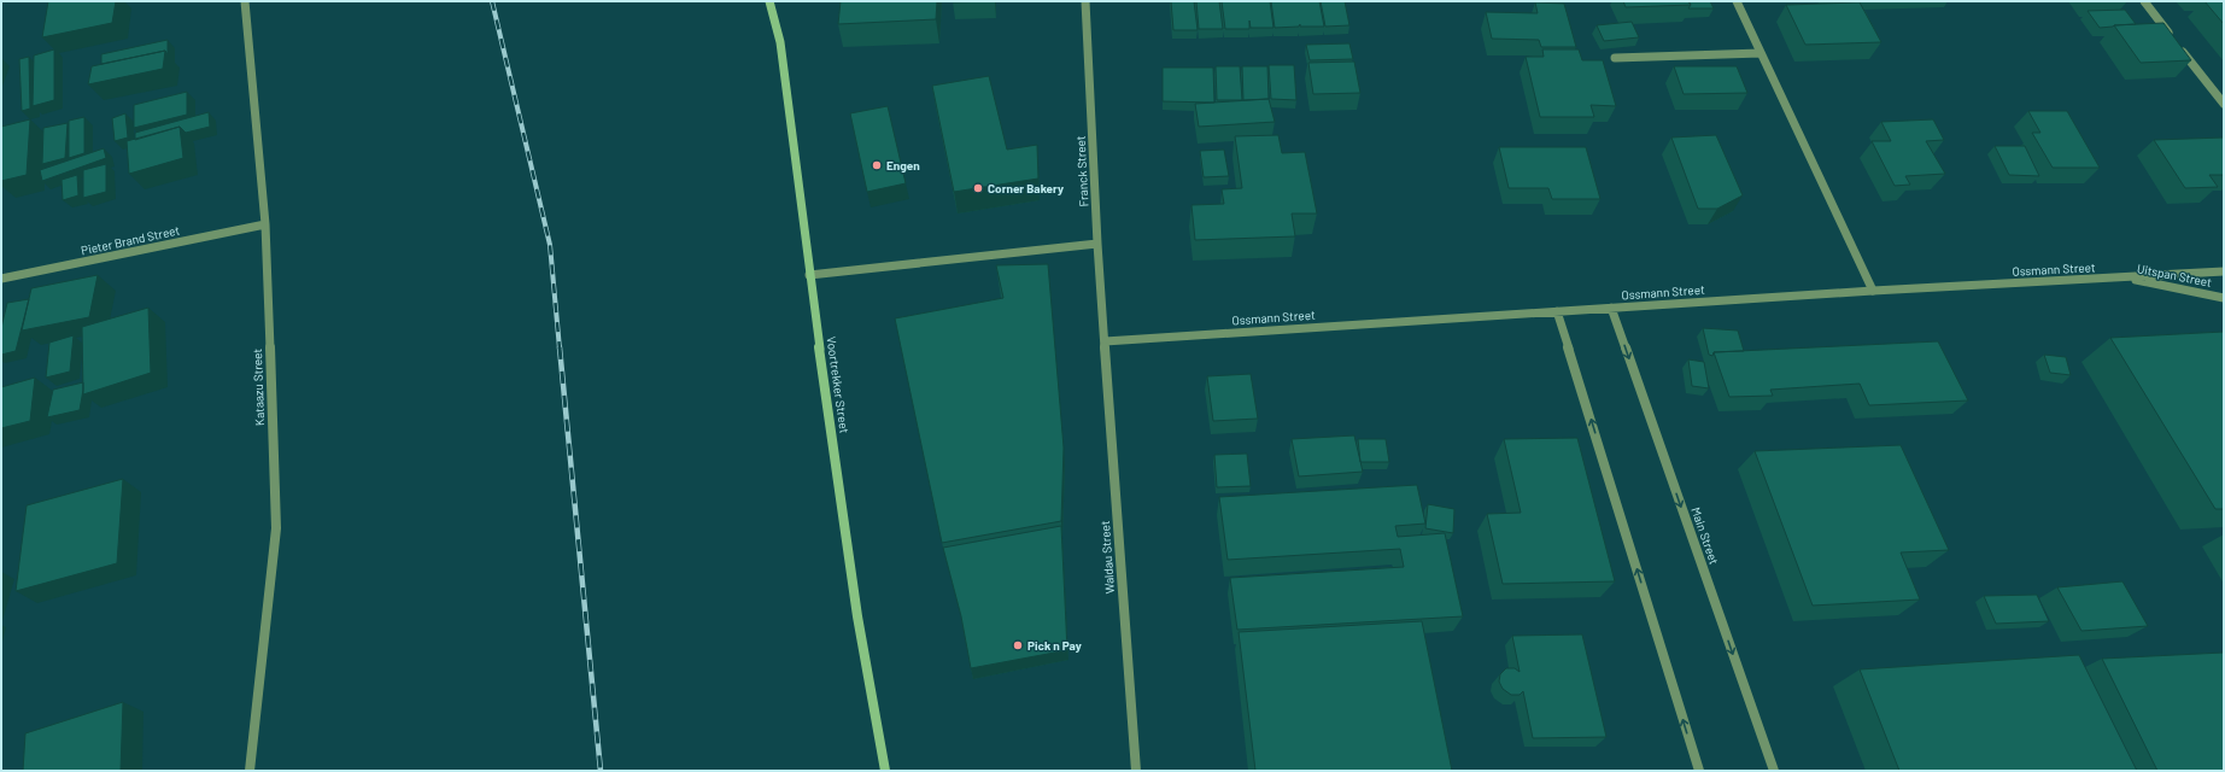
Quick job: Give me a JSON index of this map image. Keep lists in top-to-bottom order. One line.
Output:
{"streets":{"main road":["Voortrekker Street"],"street":["Franck Street","Pieter Brand Street","Ossmann Street","Uitspan Street","Kataazu Street","Main Street","Waldau Street"]},"crossings":[["Franck Street","Ossmann Street"],["Franck Street","Waldau Street"],["Pieter Brand Street","Kataazu Street"],["Ossmann Street","Uitspan Street"],["Ossmann Street","Main Street"],["Ossmann Street","Waldau Street"]],"places":["Engen","Corner Bakery","Pick n Pay"]}
